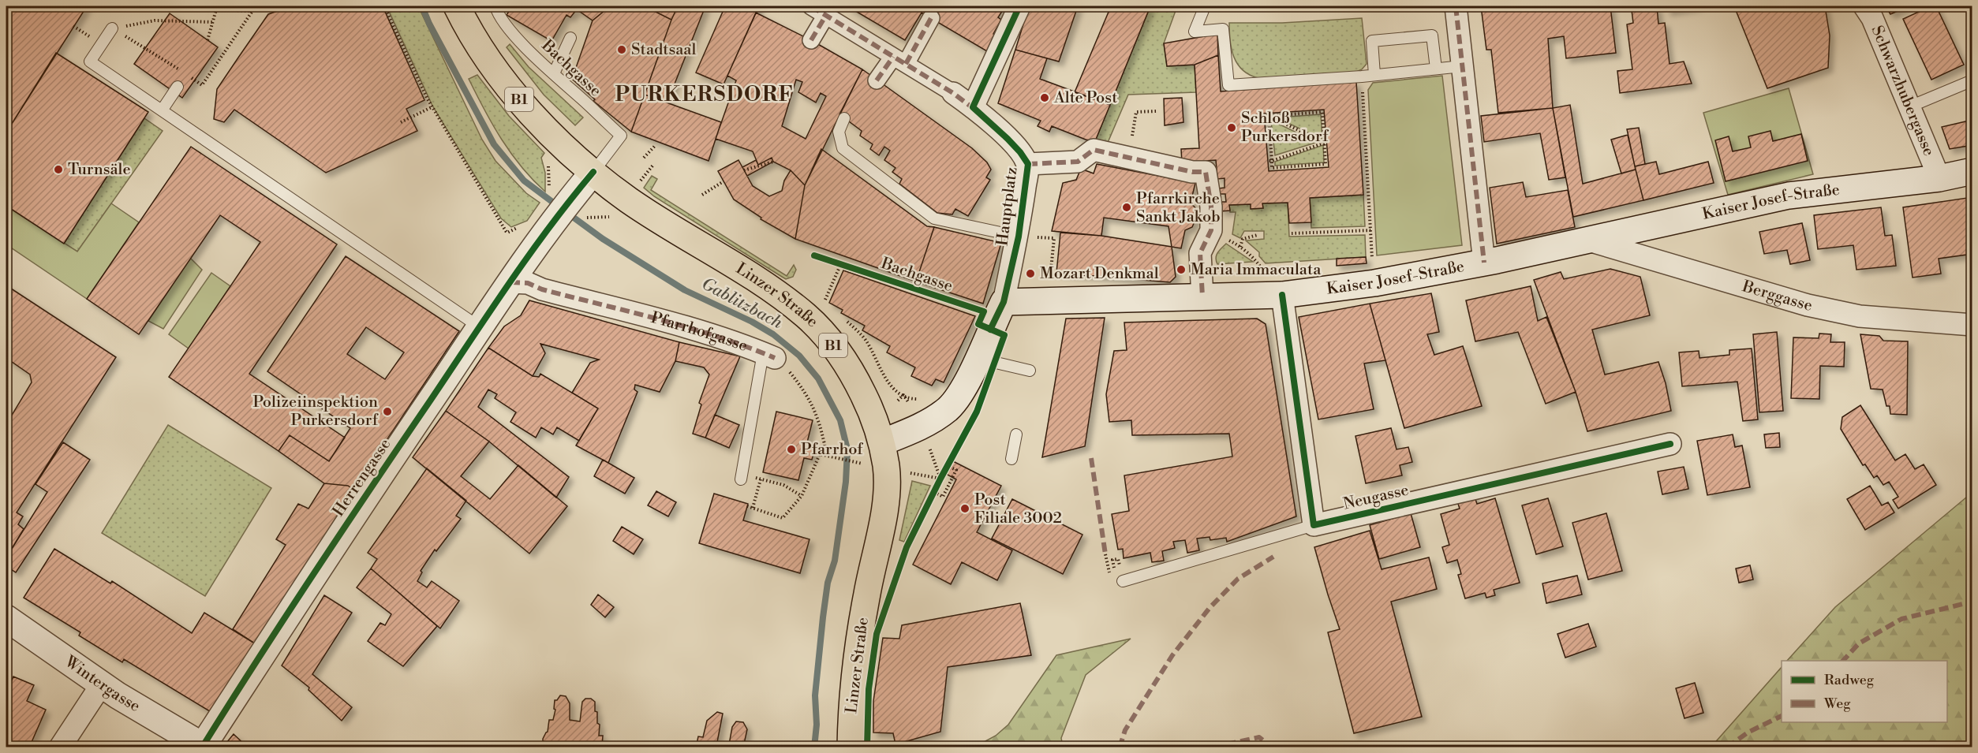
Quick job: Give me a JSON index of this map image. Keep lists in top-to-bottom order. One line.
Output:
{"streets":{"main road":["B1","Kaiser Josef-Straße","Linzer Straße","Herrengasse","Wintergasse"],"street":["Schwarzhubergasse","Hauptplatz","Berggasse","Pfarrhofgasse","Neugasse"],"lane":["Bachgasse"]},"crossings":[["Bachgasse","Linzer Straße"],["Schwarzhubergasse","Kaiser Josef-Straße"],["Kaiser Josef-Straße","Hauptplatz"],["Kaiser Josef-Straße","Berggasse"],["Pfarrhofgasse","Herrengasse"],["Herrengasse","Wintergasse"]],"districts":["PURKERSDORF"],"water":["Gablitzbach"],"places":["Stadtsaal","Alte Post","Schloß Purkersdorf","Turnsäle","Pfarrkirche Sankt Jakob","Maria Immaculata","Mozart Denkmal","Polizeiinspektion Purkersdorf","Pfarrhof","Post Filiale 3002"],"legend":["Radweg","Weg"]}
